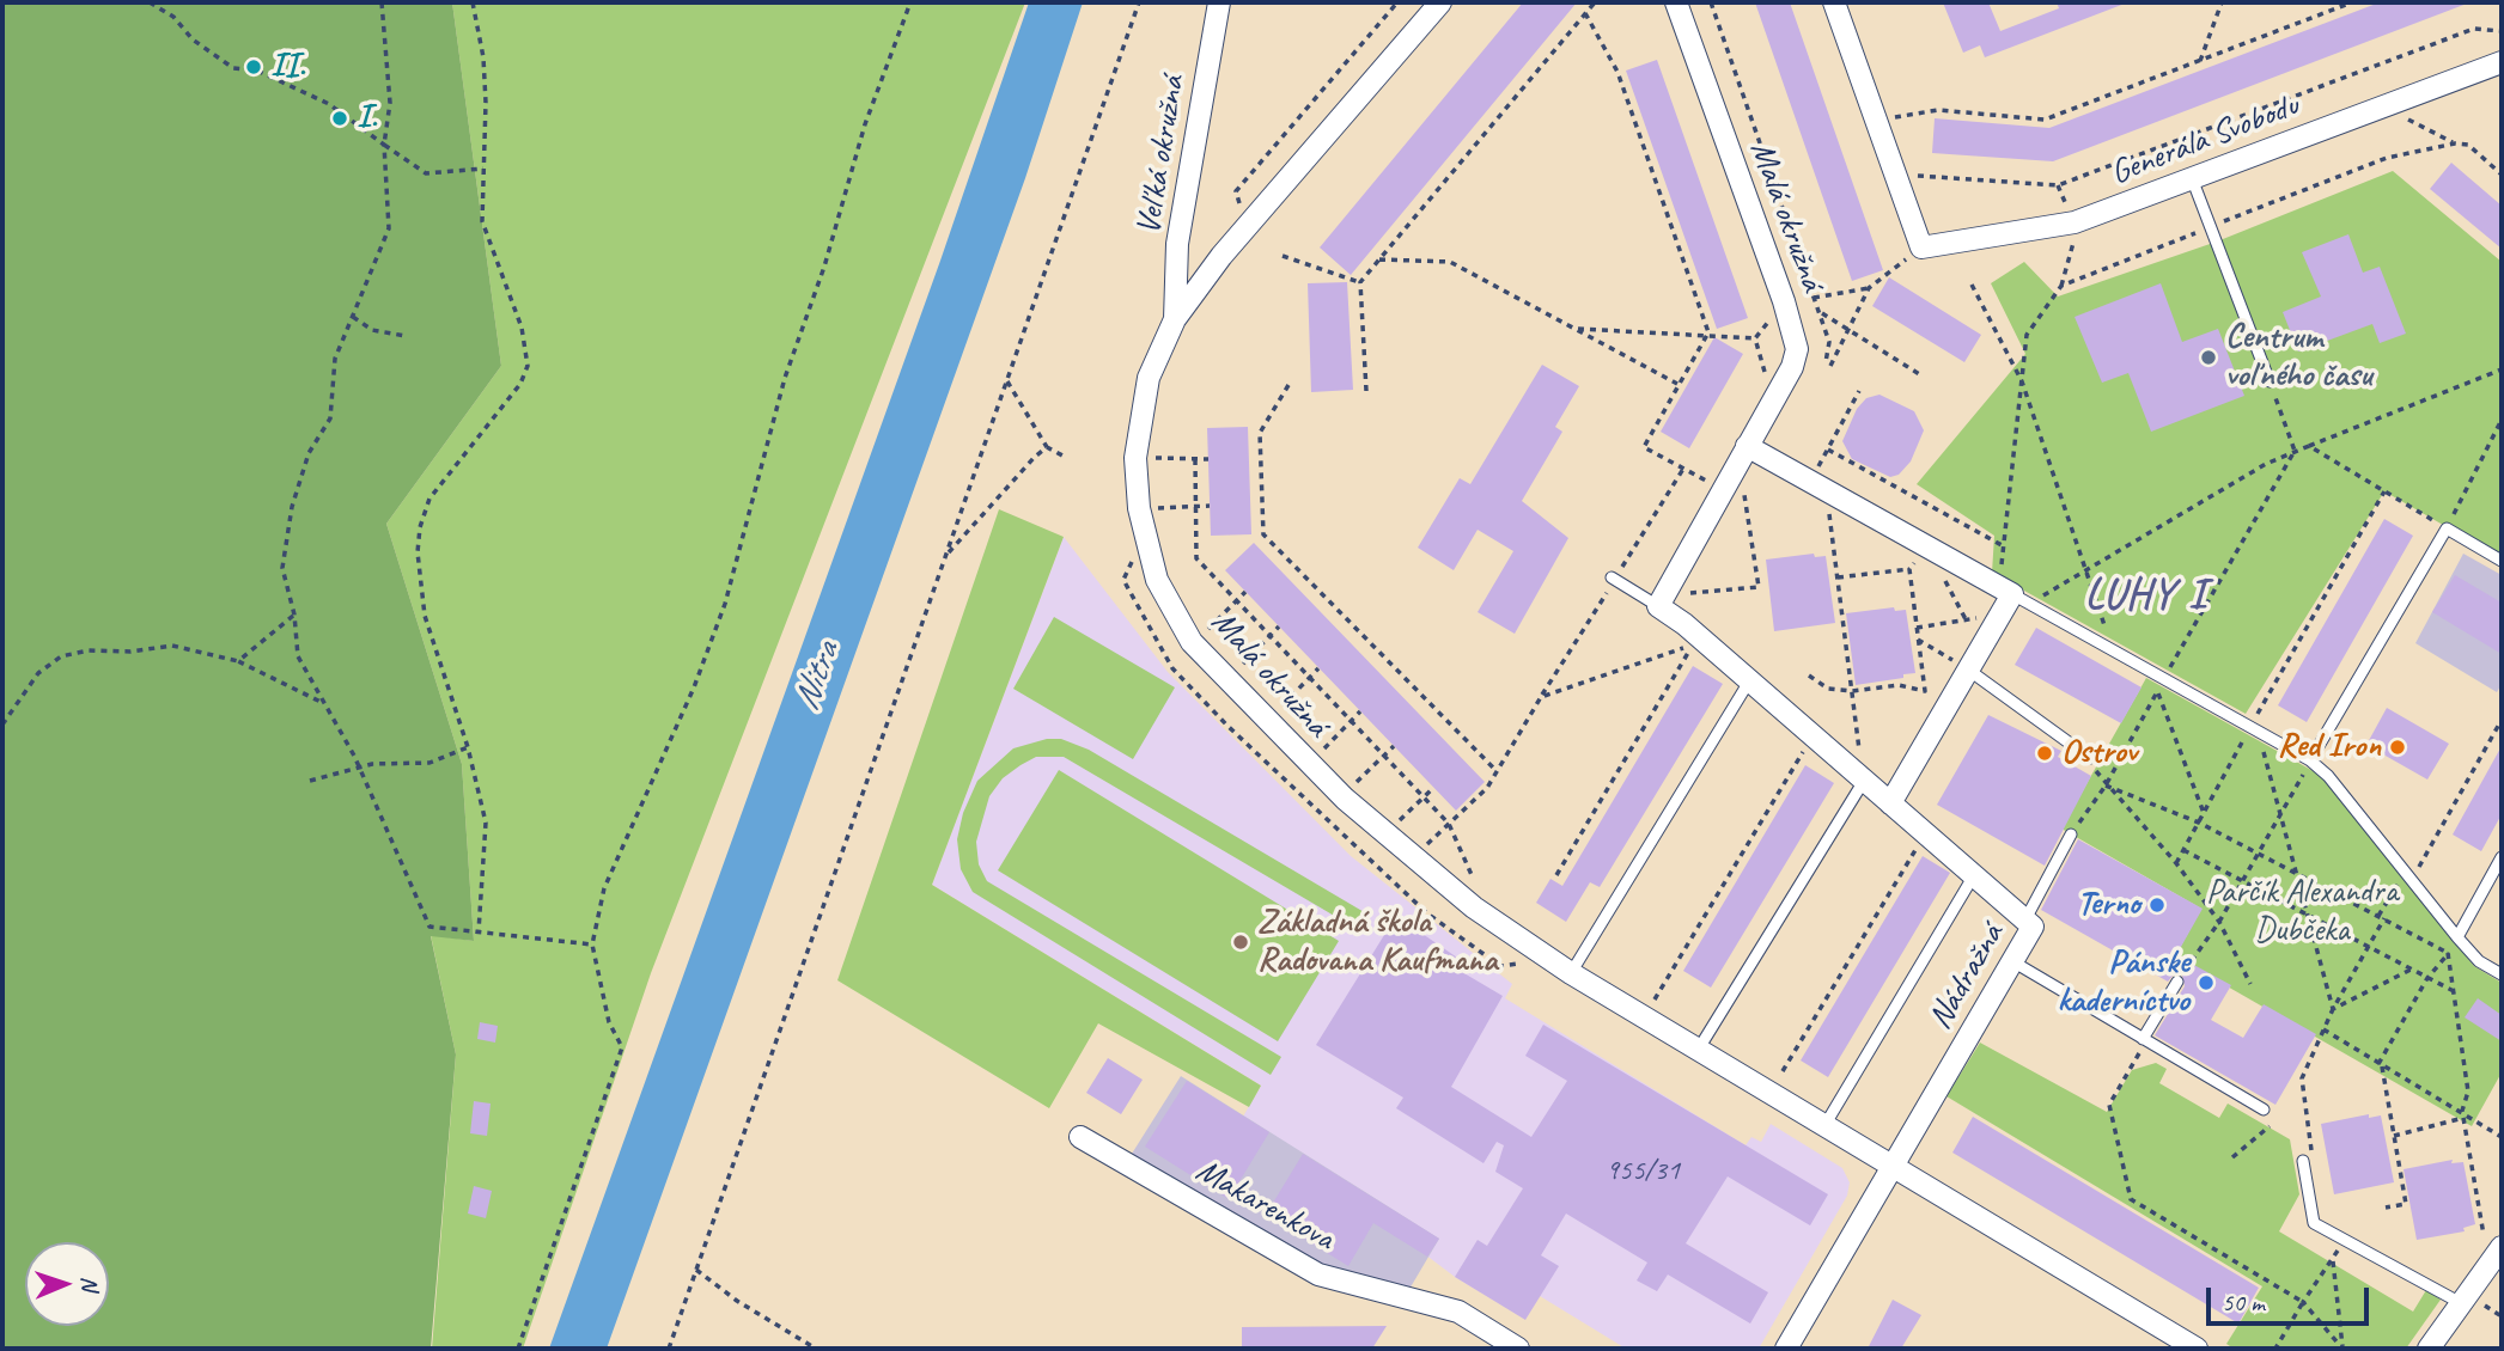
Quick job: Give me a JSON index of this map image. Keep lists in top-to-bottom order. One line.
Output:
{"streets":{"street":["Generála Svobodu","Veľká okružná","Malá okružná","Nádražná","Makarenkova"]},"crossings":[["Veľká okružná","Malá okružná"],["Malá okružná","Nádražná"]],"districts":["LUHY I"],"water":["Nitra"],"parks":["Parčík Alexandra Dubčeka"],"places":["II.","I.","Centrum voľného času","Red Iron","Ostrov","Terno","Základná škola Radovana Kaufmana","Pánske kaderníctvo"],"house_numbers":["955/31"],"scale_bar":"50 m","north":"right"}
